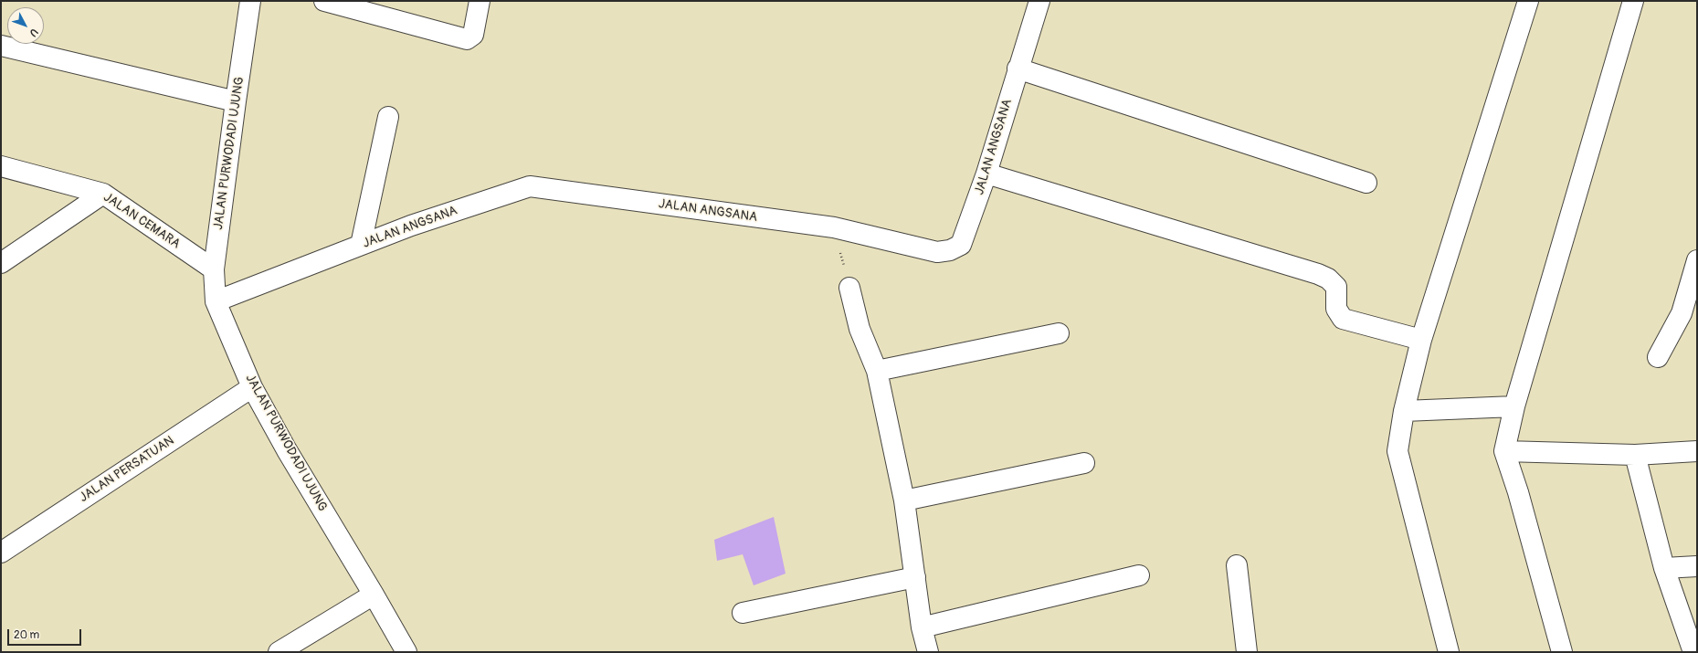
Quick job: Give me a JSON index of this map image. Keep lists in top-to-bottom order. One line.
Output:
{"streets":{"street":["JALAN ANGSANA","JALAN PURWODADI UJUNG","JALAN CEMARA","JALAN PERSATUAN"]},"crossings":[["JALAN ANGSANA","JALAN PURWODADI UJUNG"],["JALAN PURWODADI UJUNG","JALAN CEMARA"],["JALAN PURWODADI UJUNG","JALAN PERSATUAN"]],"scale_bar":"20 m","north":"bottom right"}
